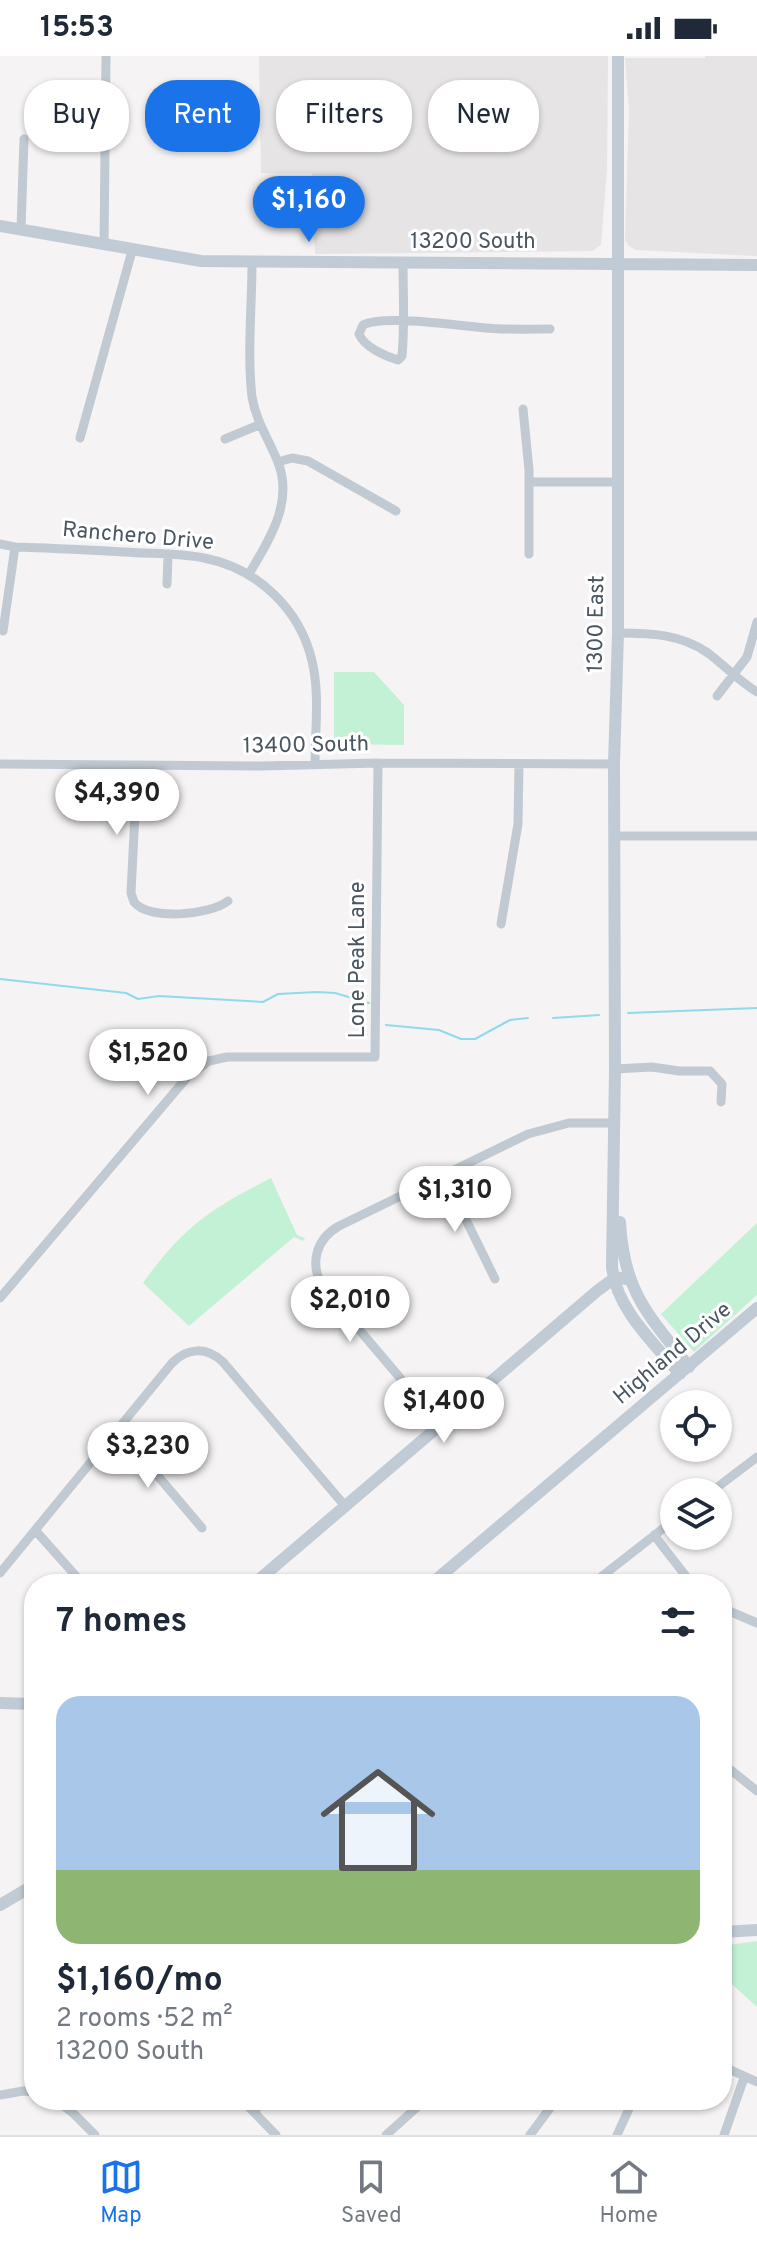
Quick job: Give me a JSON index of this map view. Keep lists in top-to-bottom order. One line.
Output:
{"streets":{"main road":["13200 South","1300 East","Highland Drive"],"street":["Ranchero Drive","13400 South","Lone Peak Lane"]},"crossings":[["13200 South","1300 East"],["Ranchero Drive","13400 South"],["1300 East","13400 South"],["1300 East","Highland Drive"],["13400 South","Lone Peak Lane"]],"page":{"status":"15:53","chip":["Buy","Rent","Filters","New"],"price":["$1,160","$4,390","$1,520","$1,310","$2,010","$1,400","$3,230"],"heading":"7 homes","list":[{"name":"$1,160/mo","note":"2 rooms · 52 m² · 13200 South"}],"tabs":["Map","Saved","Home"]}}
